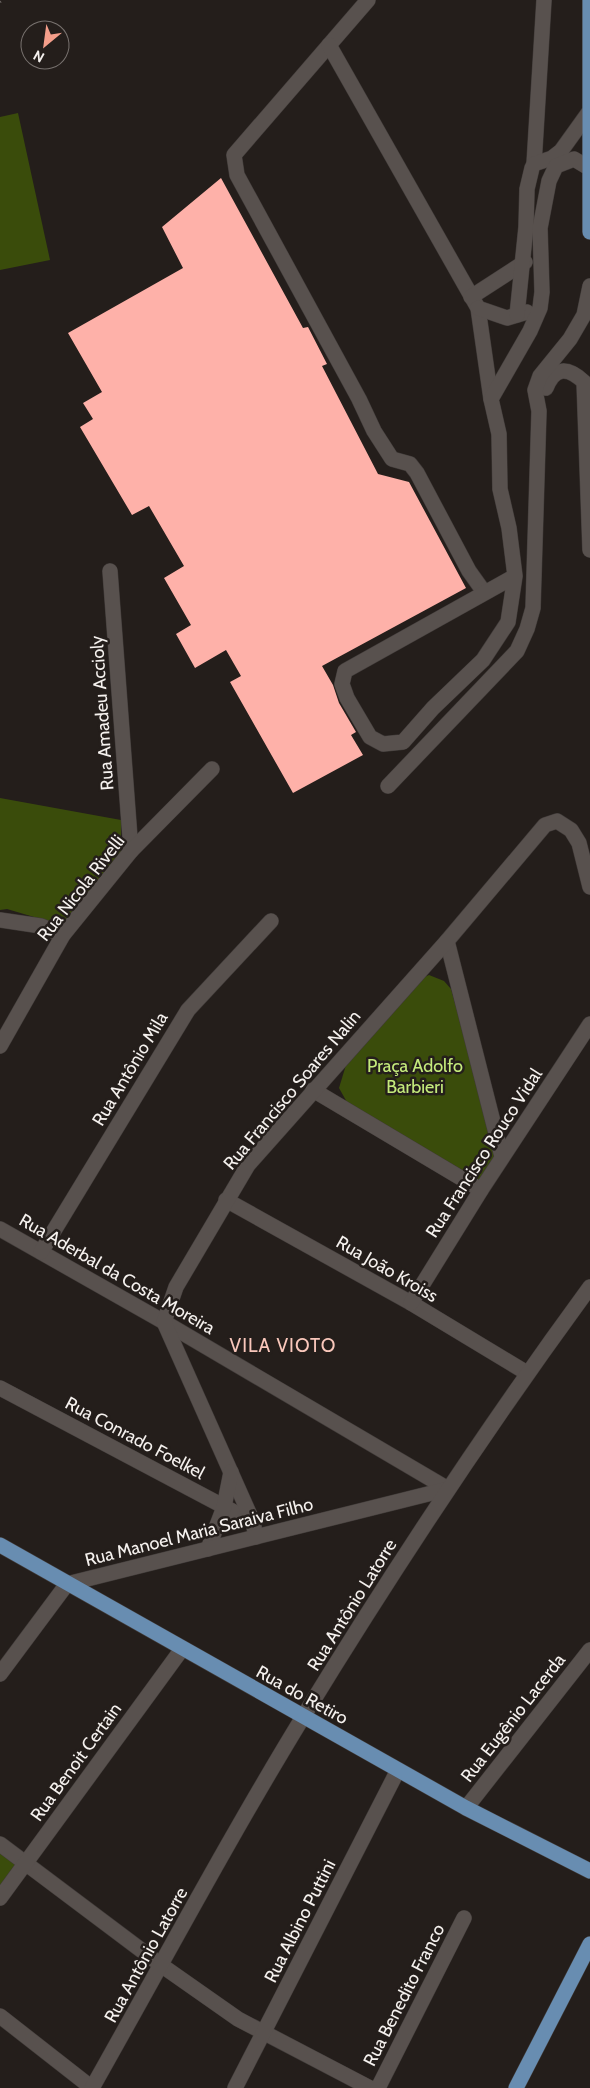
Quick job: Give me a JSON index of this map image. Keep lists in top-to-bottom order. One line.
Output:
{"streets":{"main road":["Rua do Retiro"],"street":["Rua Amadeu Accioly","Rua Nicola Rivelli","Rua Antônio Mila","Rua Francisco Soares Nalin","Rua Francisco Rouco Vidal","Rua João Kroiss","Rua Aderbal da Costa Moreira","Rua Conrado Foelkel","Rua Manoel Maria Saraiva Filho","Rua Antônio Latorre","Rua Eugênio Lacerda","Rua Benoit Certain","Rua Albino Puttini","Rua Benedito Franco"]},"crossings":[["Rua Amadeu Accioly","Rua Nicola Rivelli"],["Rua Antônio Mila","Rua Aderbal da Costa Moreira"],["Rua Francisco Soares Nalin","Rua João Kroiss"],["Rua Francisco Soares Nalin","Rua Aderbal da Costa Moreira"],["Rua Francisco Rouco Vidal","Rua João Kroiss"],["Rua João Kroiss","Rua Antônio Latorre"],["Rua Aderbal da Costa Moreira","Rua Manoel Maria Saraiva Filho"],["Rua Aderbal da Costa Moreira","Rua Antônio Latorre"],["Rua Conrado Foelkel","Rua Manoel Maria Saraiva Filho"],["Rua Manoel Maria Saraiva Filho","Rua Antônio Latorre"],["Rua Manoel Maria Saraiva Filho","Rua do Retiro"],["Rua Antônio Latorre","Rua do Retiro"],["Rua do Retiro","Rua Eugênio Lacerda"],["Rua do Retiro","Rua Benoit Certain"],["Rua do Retiro","Rua Albino Puttini"]],"districts":["VILA VIOTO"],"parks":["Praça Adolfo Barbieri"],"north":"bottom left"}
